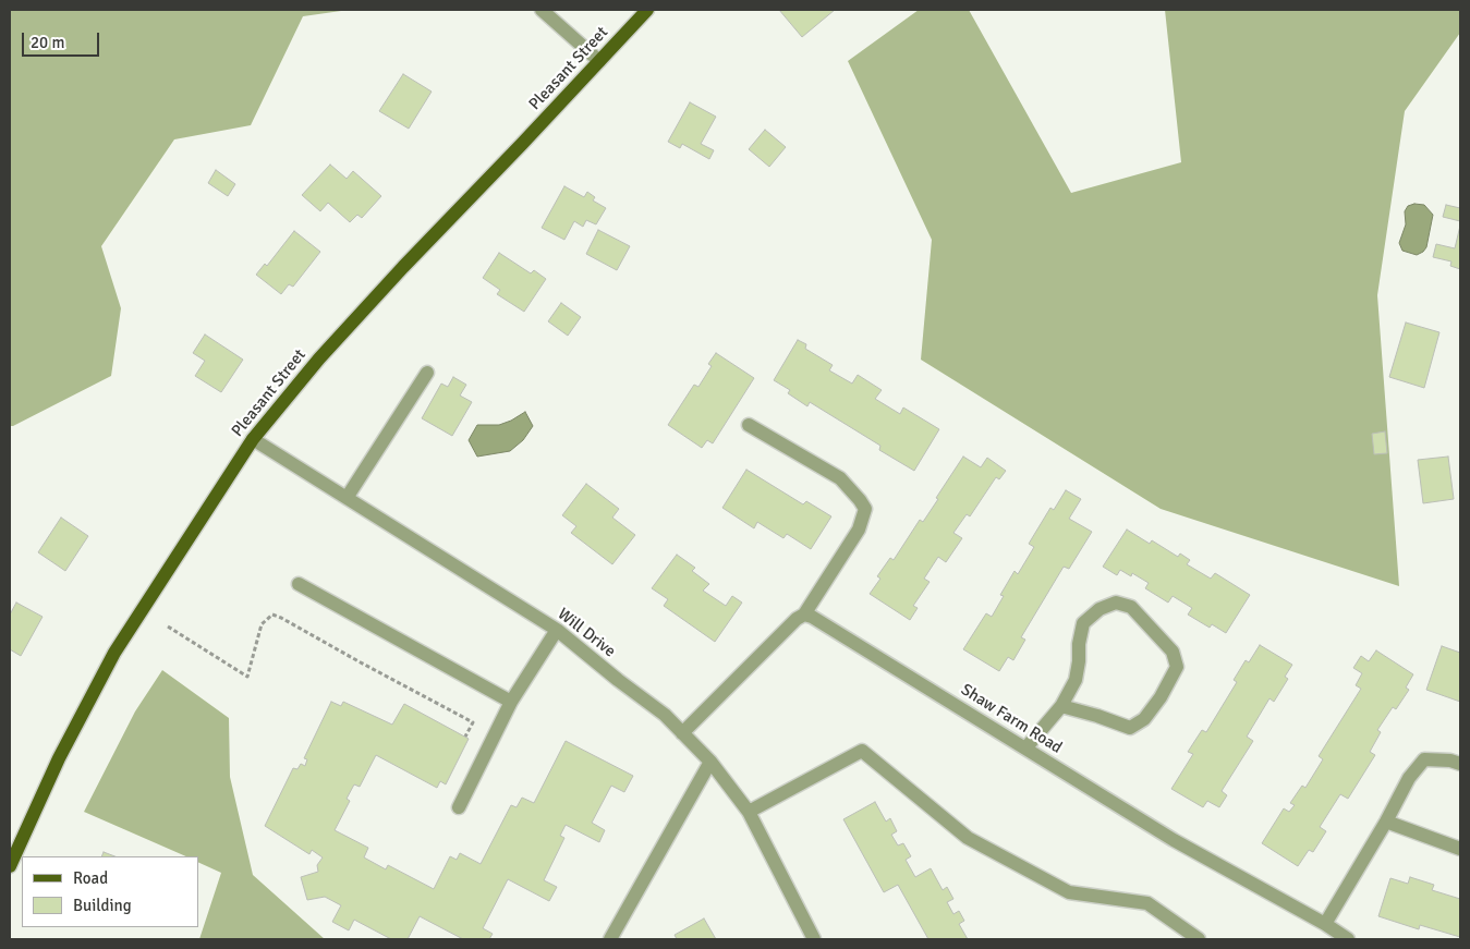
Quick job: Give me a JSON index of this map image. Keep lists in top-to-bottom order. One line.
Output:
{"streets":{"main road":["Pleasant Street"],"street":["Will Drive","Shaw Farm Road"]},"crossings":[["Pleasant Street","Will Drive"]],"legend":["Road","Building"],"scale_bar":"20 m"}
